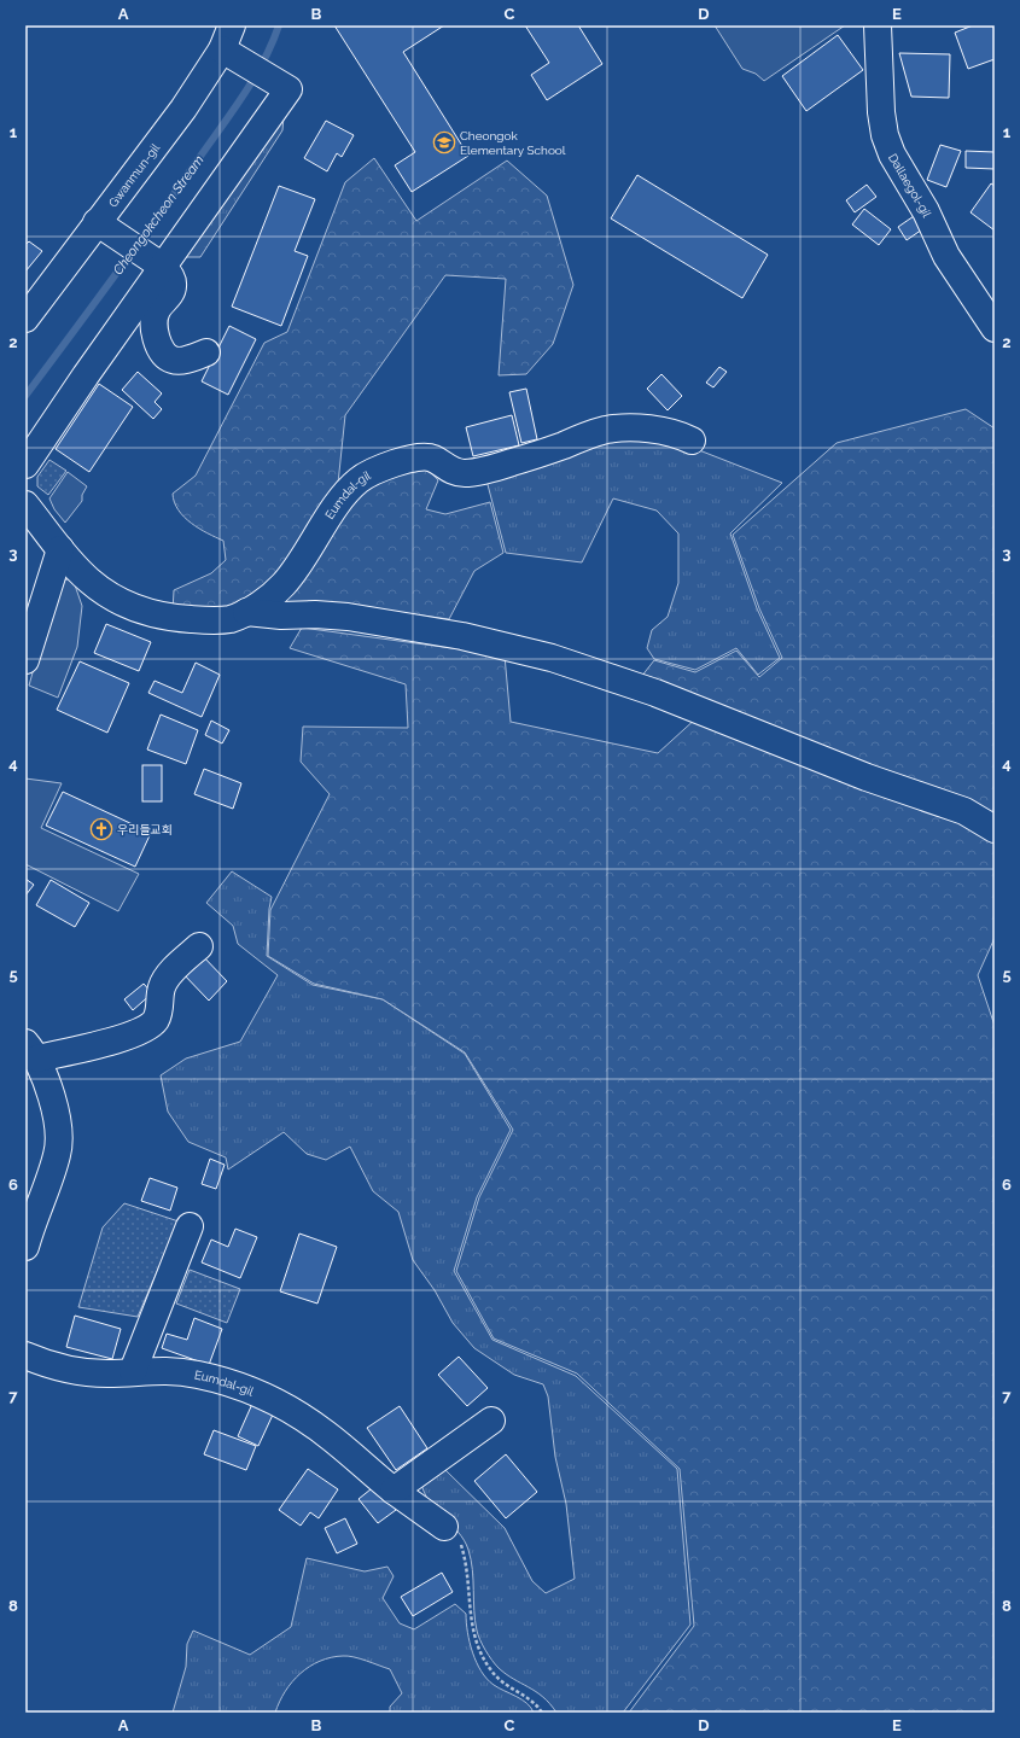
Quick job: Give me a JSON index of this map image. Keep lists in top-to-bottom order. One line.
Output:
{"streets":{"street":["Gwanmun-gil","Dallaegol-gil","Eumdal-gil"]},"water":["Cheongokcheon Stream"],"places":{"school or university":["Cheongok Elementary School"],"church":["우리들교회"]},"grid":{"columns":["A","B","C","D","E"],"rows":["1","2","3","4","5","6","7","8"]}}
